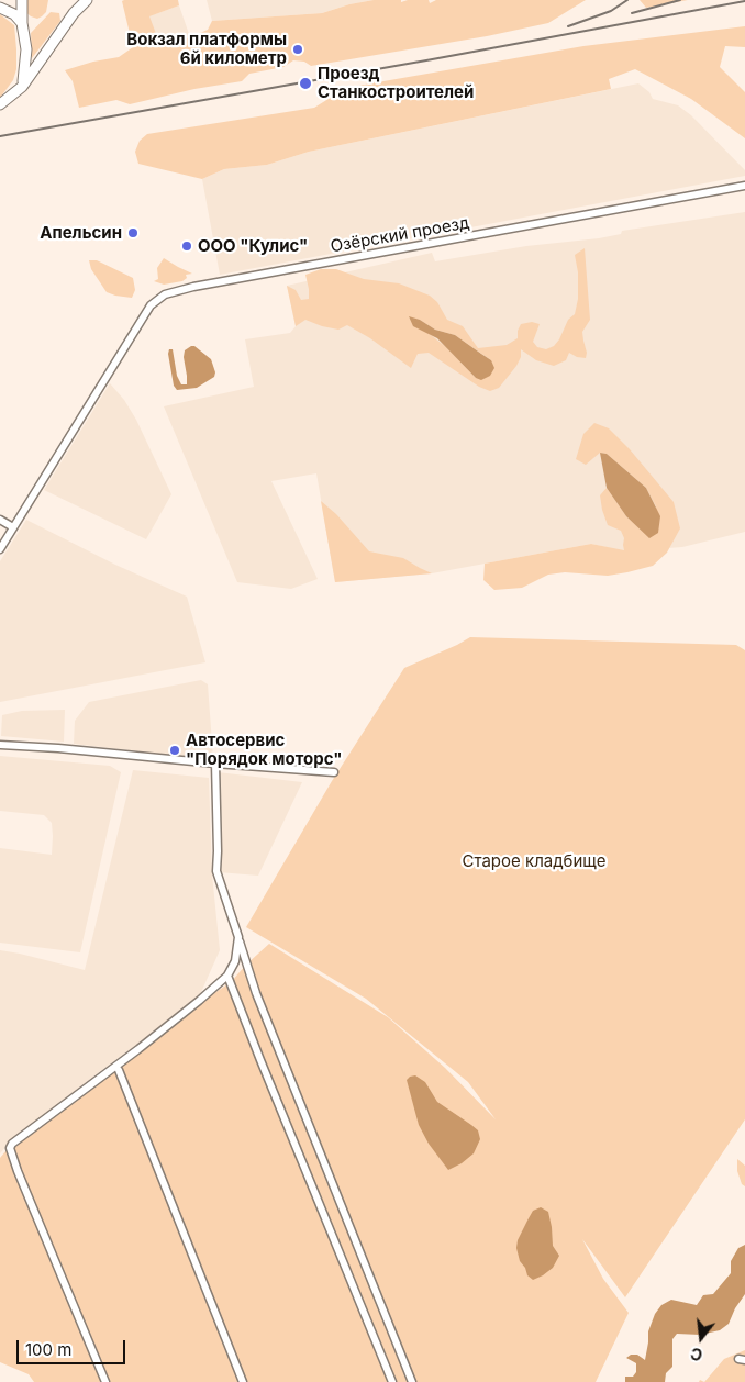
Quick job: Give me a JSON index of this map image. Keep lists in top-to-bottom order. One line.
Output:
{"streets":{"street":["Озёрский проезд"]},"parks":["Старое кладбище"],"places":["Вокзал платформы 6й километр","Проезд Станкостроителей","Апельсин","ООО \"Кулис\"","Автосервис \"Порядок моторс\""],"scale_bar":"100 m","north":"bottom"}
